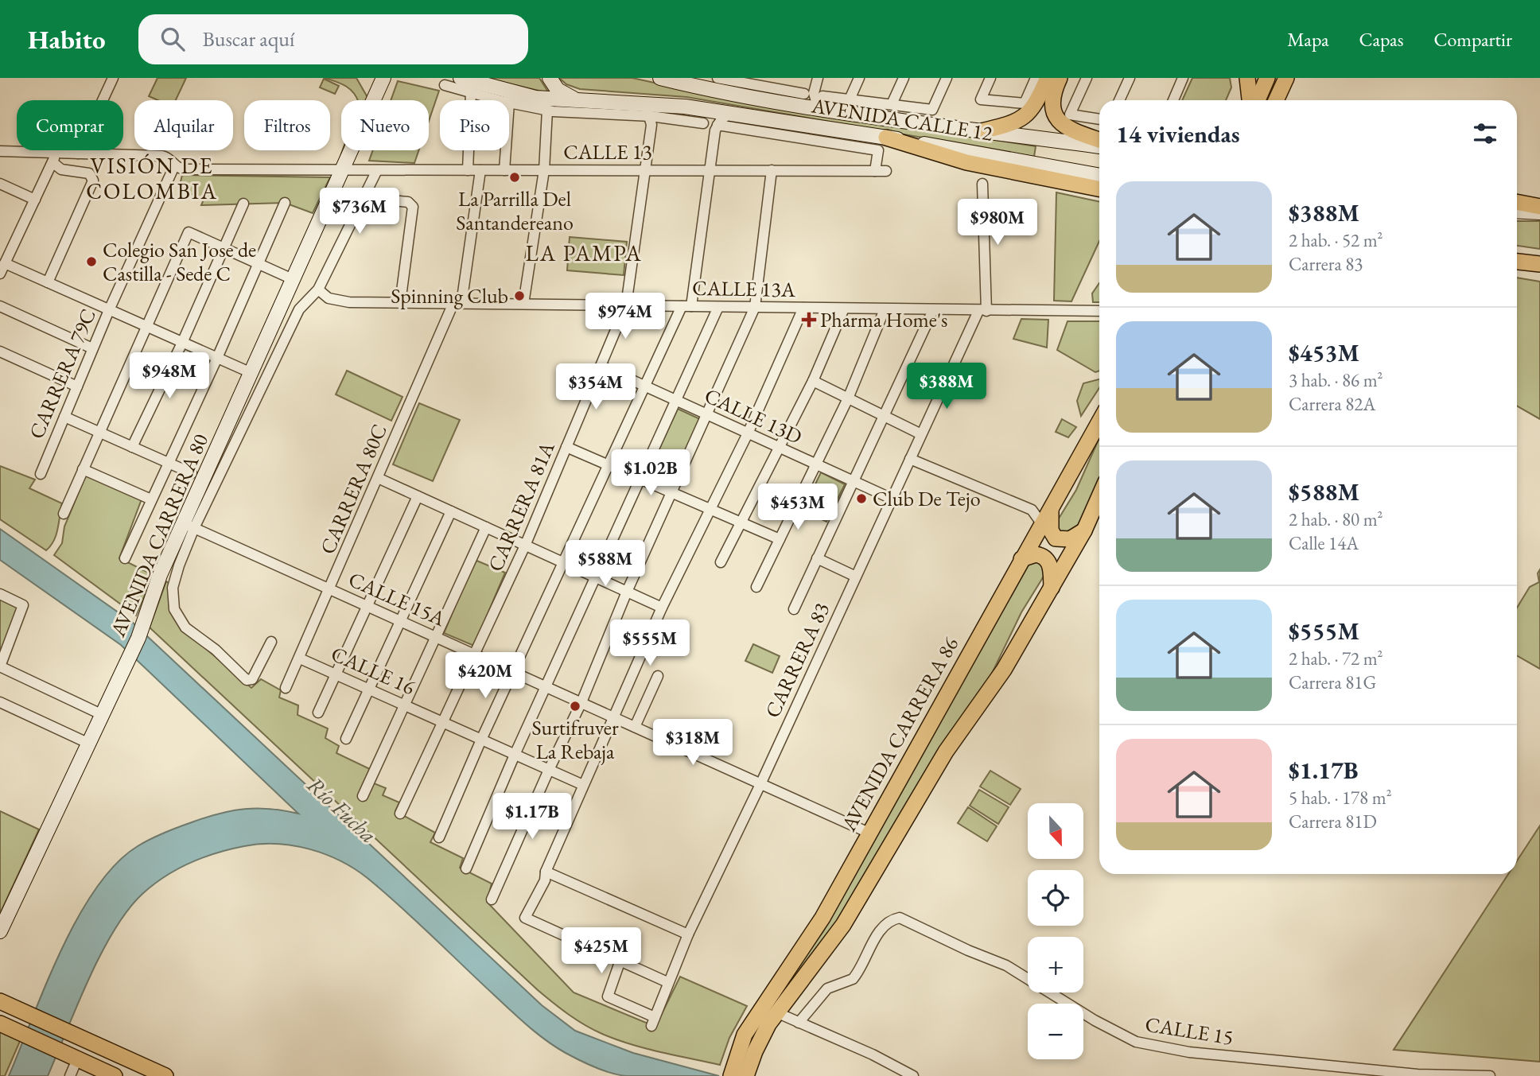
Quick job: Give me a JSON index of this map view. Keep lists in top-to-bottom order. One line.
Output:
{"streets":{"main road":["AVENIDA CALLE 12","AVENIDA CARRERA 80","AVENIDA CARRERA 86"],"street":["CALLE 13","CALLE 13A","CARRERA 79C","CALLE 13D","CARRERA 80C","CARRERA 81A","CALLE 15A","CARRERA 83","CALLE 16","CALLE 15"]},"crossings":[["AVENIDA CALLE 12","CARRERA 81A"],["CALLE 13","CARRERA 79C"],["CALLE 13","CARRERA 80C"],["CALLE 13","CARRERA 81A"],["CALLE 13","AVENIDA CARRERA 80"],["CALLE 13A","CARRERA 80C"],["CALLE 13A","CARRERA 81A"],["CALLE 13A","CARRERA 83"],["CALLE 13D","CARRERA 81A"],["CALLE 13D","CARRERA 83"],["CARRERA 80C","CALLE 15A"],["CARRERA 80C","CALLE 16"],["CARRERA 81A","CALLE 15A"],["CARRERA 81A","CALLE 16"],["AVENIDA CARRERA 80","CALLE 15A"],["CALLE 15A","CARRERA 83"],["CALLE 15A","AVENIDA CARRERA 86"]],"districts":["VISIÓN DE COLOMBIA","LA PAMPA"],"water":["Río Fucha"],"places":{"other":["La Parrilla Del Santandereano","Colegio San Jose de Castilla - Sede C","Spinning Club","Club De Tejo","Surtifruver La Rebaja"],"health":["Pharma Home's"]},"north":"bottom","page":{"header":"Habito","search":"Buscar aquí","nav":["Mapa","Capas","Compartir"],"chip":["Comprar","Alquilar","Filtros","Nuevo","Piso"],"heading":"14 viviendas","list":[{"name":"$388M","note":"2 hab. · 52 m² · Carrera 83"},{"name":"$453M","note":"3 hab. · 86 m² · Carrera 82A"},{"name":"$588M","note":"2 hab. · 80 m² · Calle 14A"},{"name":"$555M","note":"2 hab. · 72 m² · Carrera 81G"},{"name":"$1.17B","note":"5 hab. · 178 m² · Carrera 81D"}],"price":["$736M","$980M","$974M","$948M","$388M","$354M","$1.02B","$453M","$588M","$555M","$420M","$318M","$1.17B","$425M"],"map_buttons":["+","−"]}}
